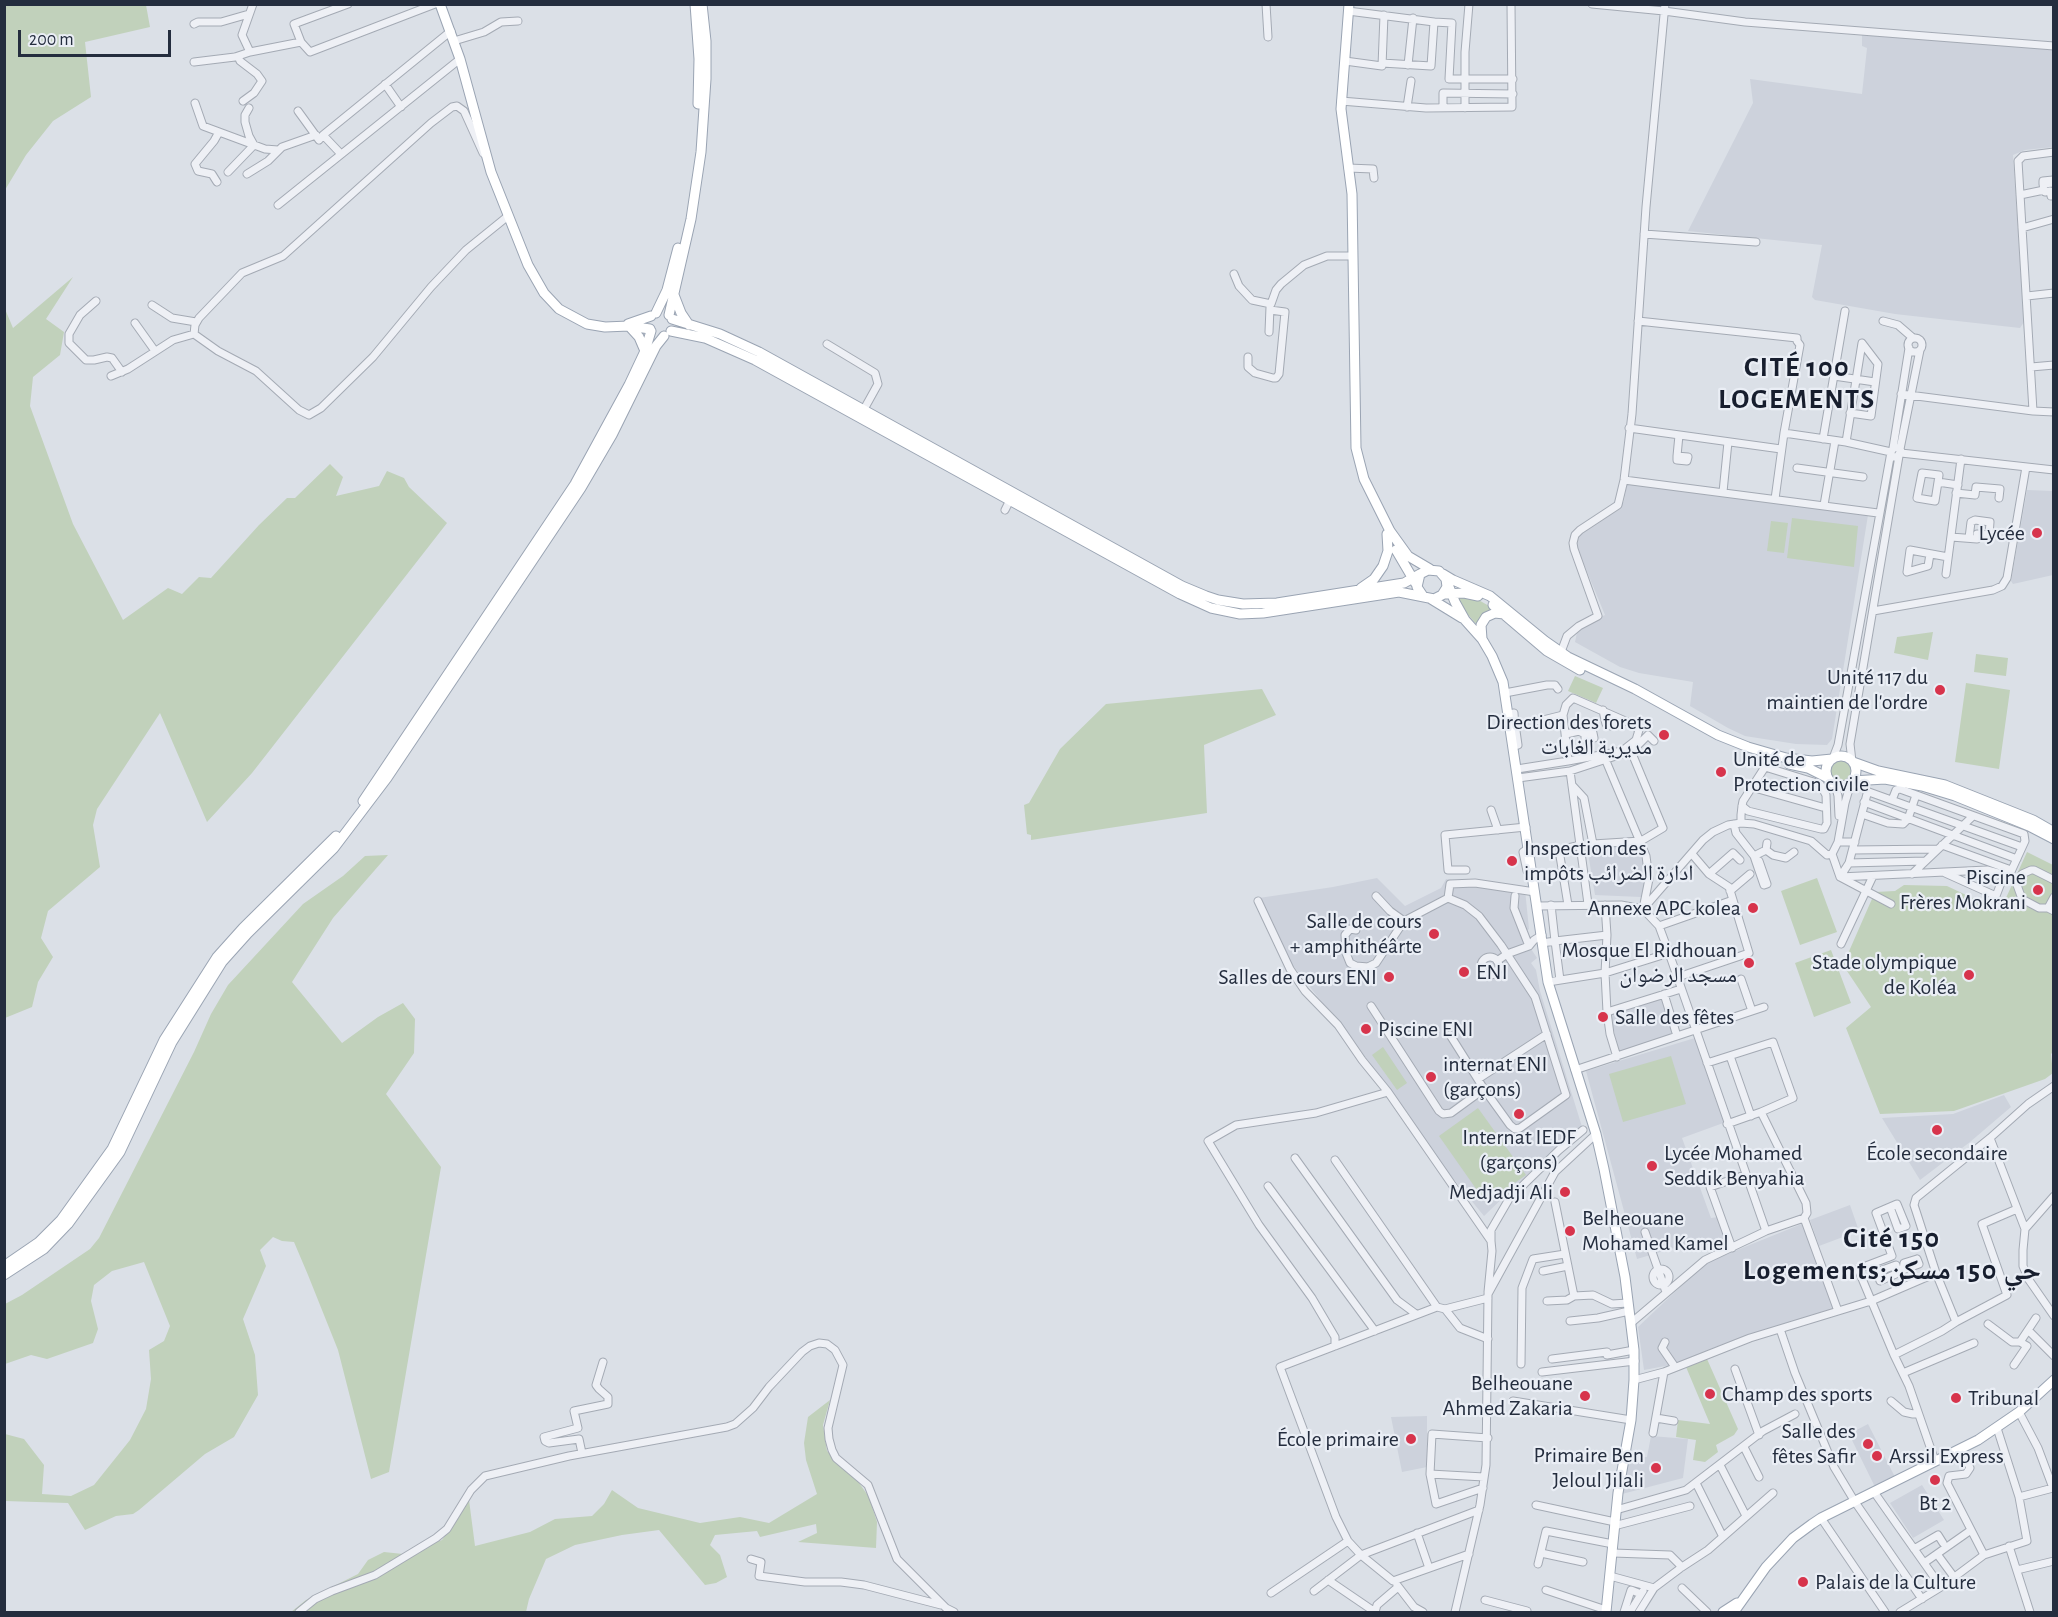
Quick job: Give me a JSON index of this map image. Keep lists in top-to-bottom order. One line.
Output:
{"districts":["CITÉ 100 LOGEMENTS","Cité 150 Logements;حي 150 مسكن"],"places":["Lycée","Unité 117 du maintien de l'ordre","Direction des forets مديرية الغابات","Unité de Protection civile","Inspection des impôts ادارة الضرائب","Piscine Frères Mokrani","Annexe APC kolea","Salle de cours + amphithéârte","Mosque El Ridhouan مسجد الرضوان","ENI","Stade olympique de Koléa","Salles de cours ENI","Salle des fêtes","Piscine ENI","internat ENI (garçons)","Internat IEDF (garçons)","École secondaire","Lycée Mohamed Seddik Benyahia","Medjadji Ali","Belheouane Mohamed Kamel","Champ des sports","Belheouane Ahmed Zakaria","Tribunal","École primaire","Salle des fêtes Safir","Arssil Express","Primaire Ben Jeloul Jilali","Bt 2","Palais de la Culture"],"scale_bar":"200 m"}
